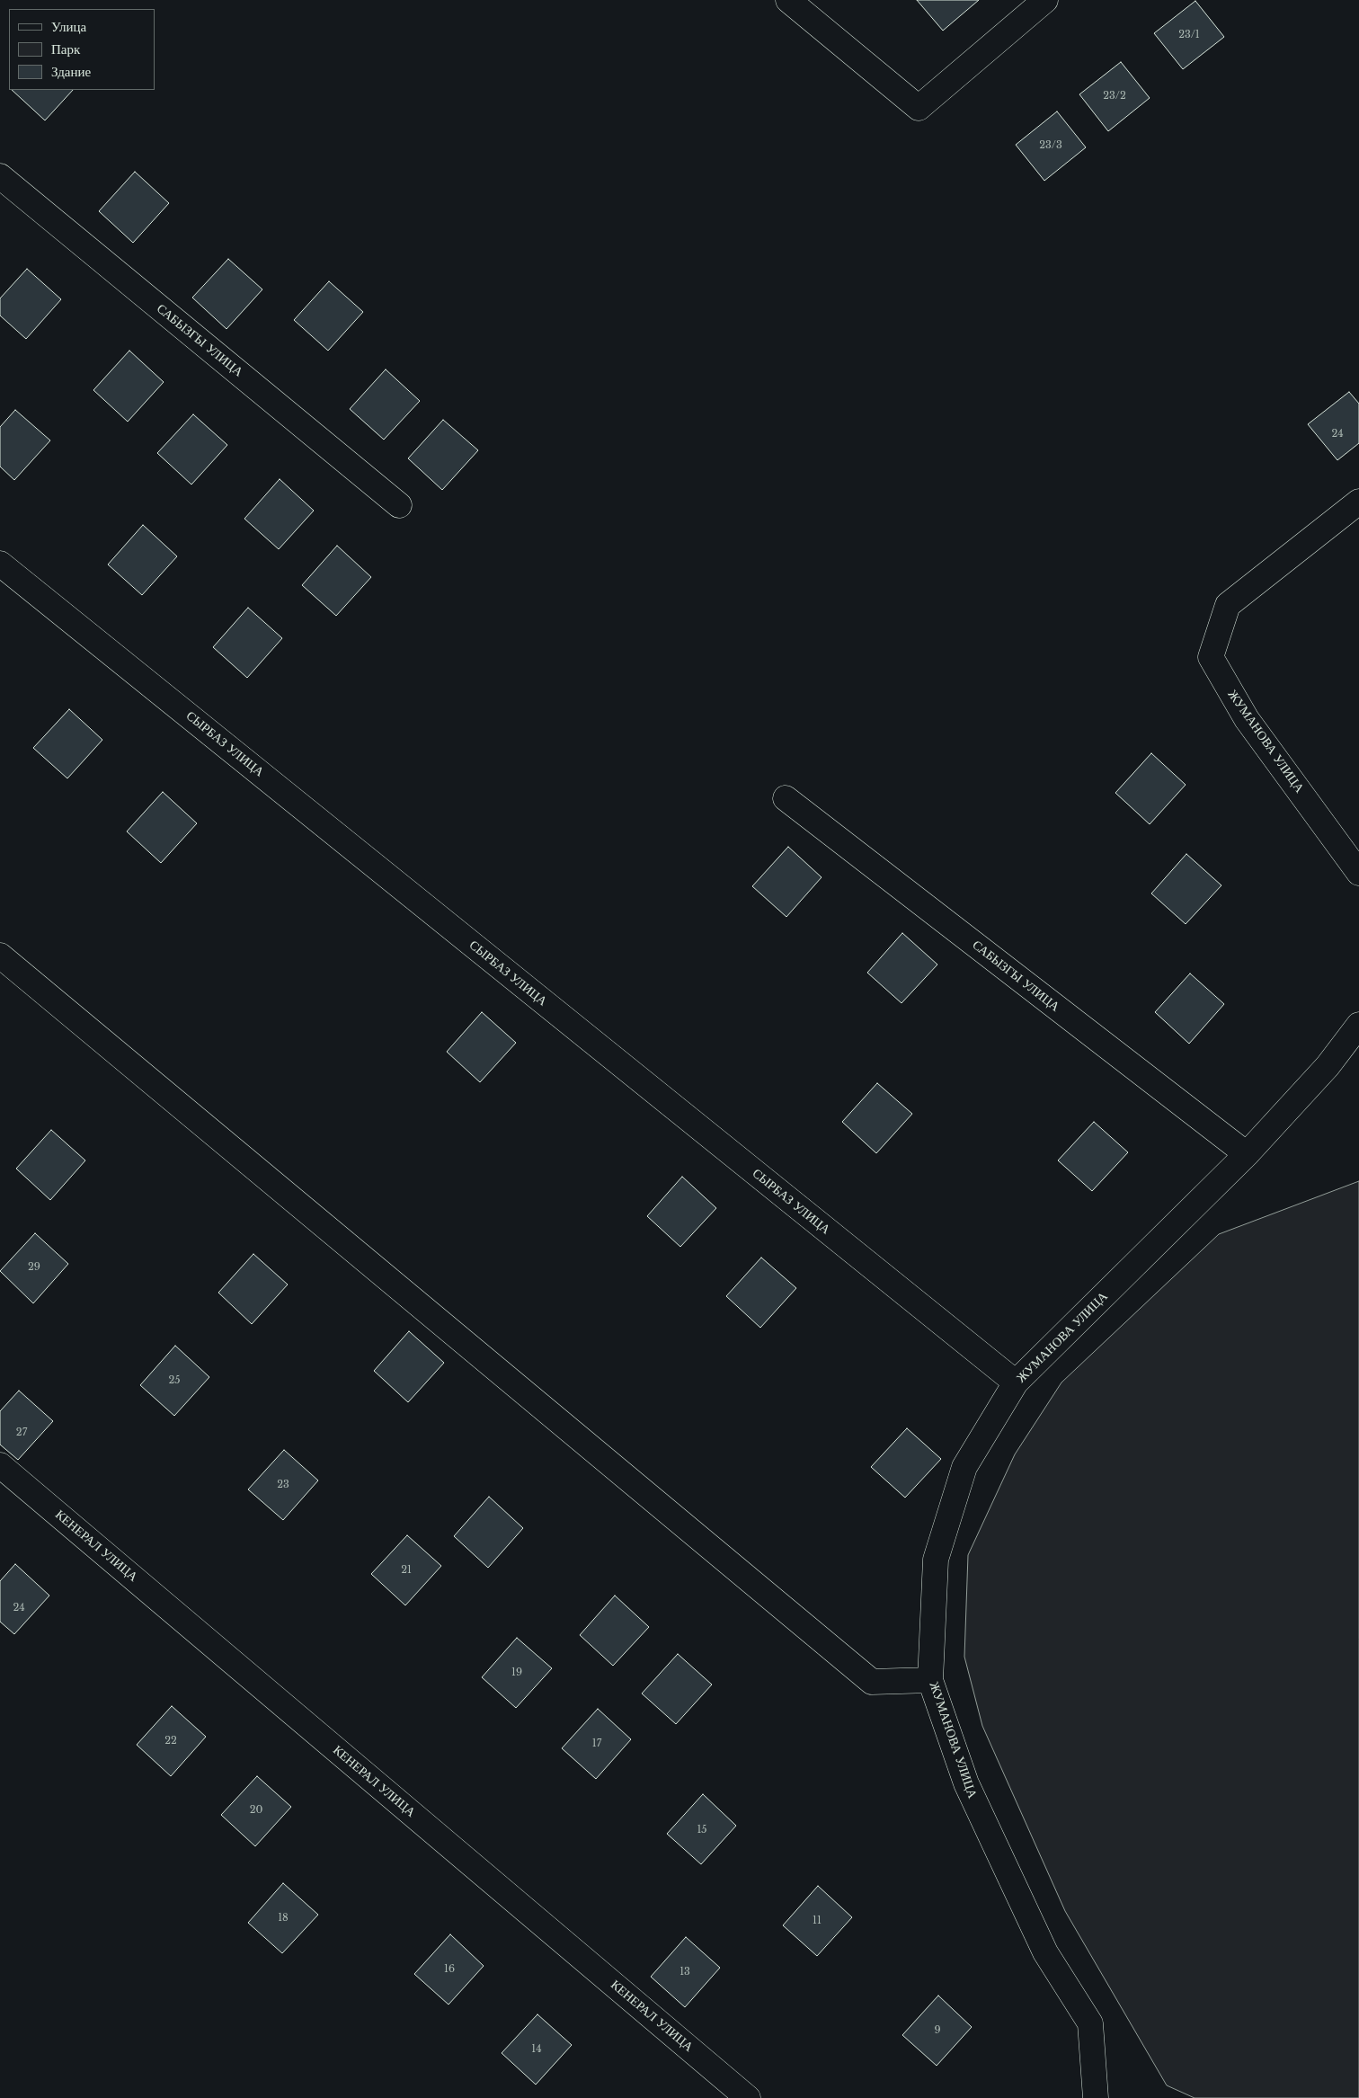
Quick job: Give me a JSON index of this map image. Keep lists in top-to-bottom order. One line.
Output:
{"streets":{"street":["САБЫЗГЫ УЛИЦА","ЖУМАНОВА УЛИЦА","СЫРБАЗ УЛИЦА","КЕНЕРАЛ УЛИЦА"]},"crossings":[["САБЫЗГЫ УЛИЦА","ЖУМАНОВА УЛИЦА"],["ЖУМАНОВА УЛИЦА","СЫРБАЗ УЛИЦА"]],"house_numbers":["23/1","23/2","23/3","24","29","25","27","23","21","24","19","22","17","20","15","18","11","16","13","9","14"],"legend":["Улица","Парк","Здание"]}
